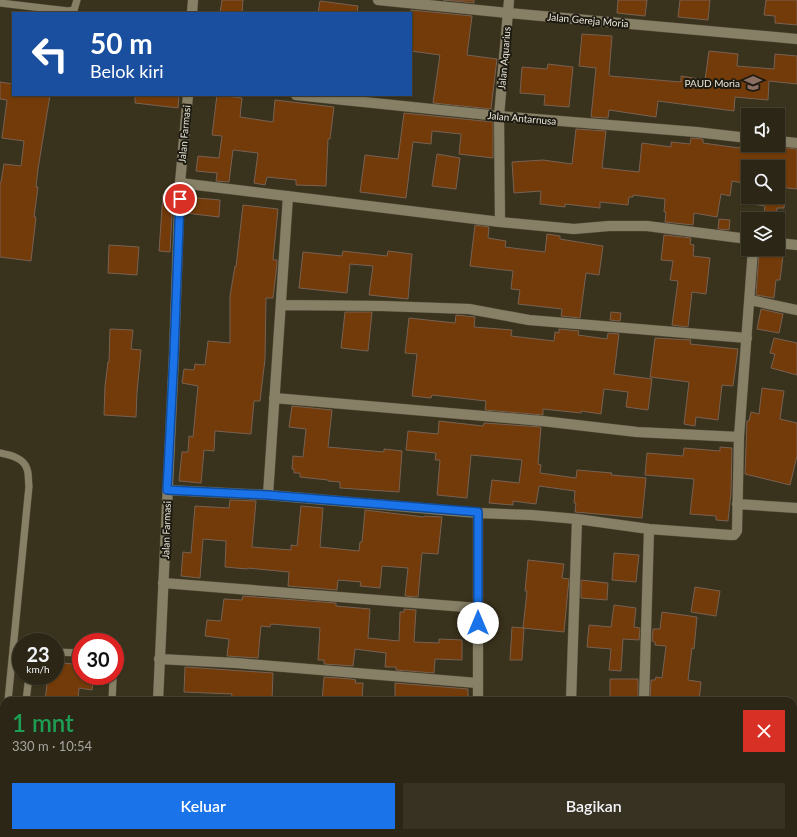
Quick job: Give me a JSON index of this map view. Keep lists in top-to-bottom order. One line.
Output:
{"streets":{"street":["Jalan Gereja Moria","Jalan Aquarius","Jalan Antarnusa","Jalan Farmasi"]},"crossings":[["Jalan Gereja Moria","Jalan Aquarius"],["Jalan Aquarius","Jalan Antarnusa"]],"places":{"school or university":["PAUD Moria"]},"page":{"turn":["50 m","Belok kiri"],"speed":"23 km/h","limit":"30","heading":["1 mnt","330 m · 10:54"],"buttons":["Keluar","Bagikan"]}}
